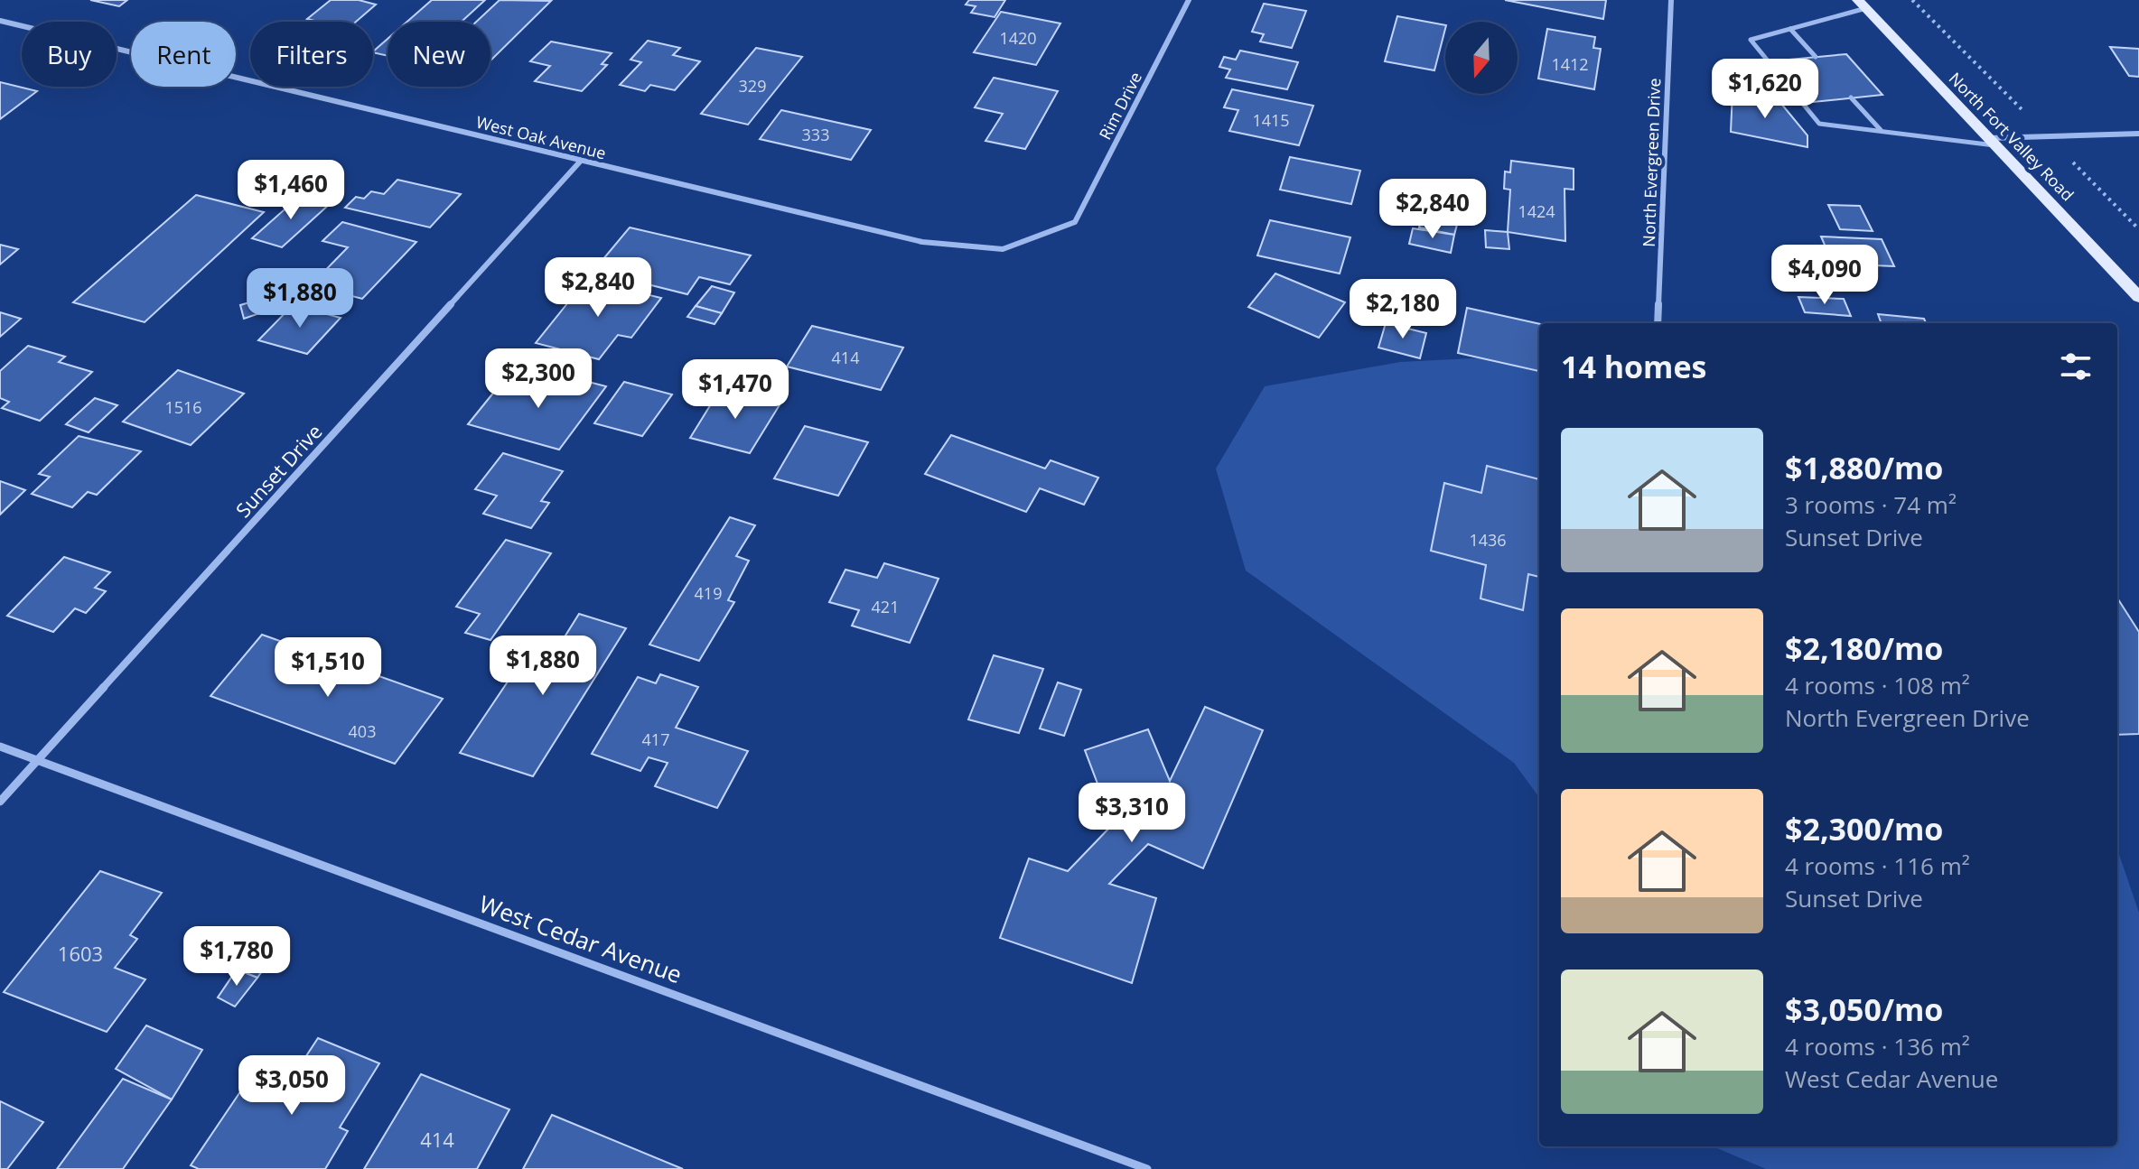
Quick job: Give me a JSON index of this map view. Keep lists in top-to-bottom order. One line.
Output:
{"streets":{"main road":["North Fort Valley Road"],"street":["Rim Drive","West Oak Avenue","North Evergreen Drive","Sunset Drive","West Cedar Avenue"]},"crossings":[["Rim Drive","West Oak Avenue"],["West Oak Avenue","Sunset Drive"],["Sunset Drive","West Cedar Avenue"]],"house_numbers":["1420","1412","329","1415","333","1424","414","1516","1436","419","421","403","417","1603","414"],"north":"bottom","page":{"chip":["Buy","Rent","Filters","New"],"price":["$1,620","$1,460","$2,840","$4,090","$2,840","$1,880","$2,180","$2,300","$1,470","$1,880","$1,510","$3,310","$1,780","$3,050"],"heading":"14 homes","list":[{"name":"$1,880/mo","note":"3 rooms · 74 m² · Sunset Drive"},{"name":"$2,180/mo","note":"4 rooms · 108 m² · North Evergreen Drive"},{"name":"$2,300/mo","note":"4 rooms · 116 m² · Sunset Drive"},{"name":"$3,050/mo","note":"4 rooms · 136 m² · West Cedar Avenue"}]}}
